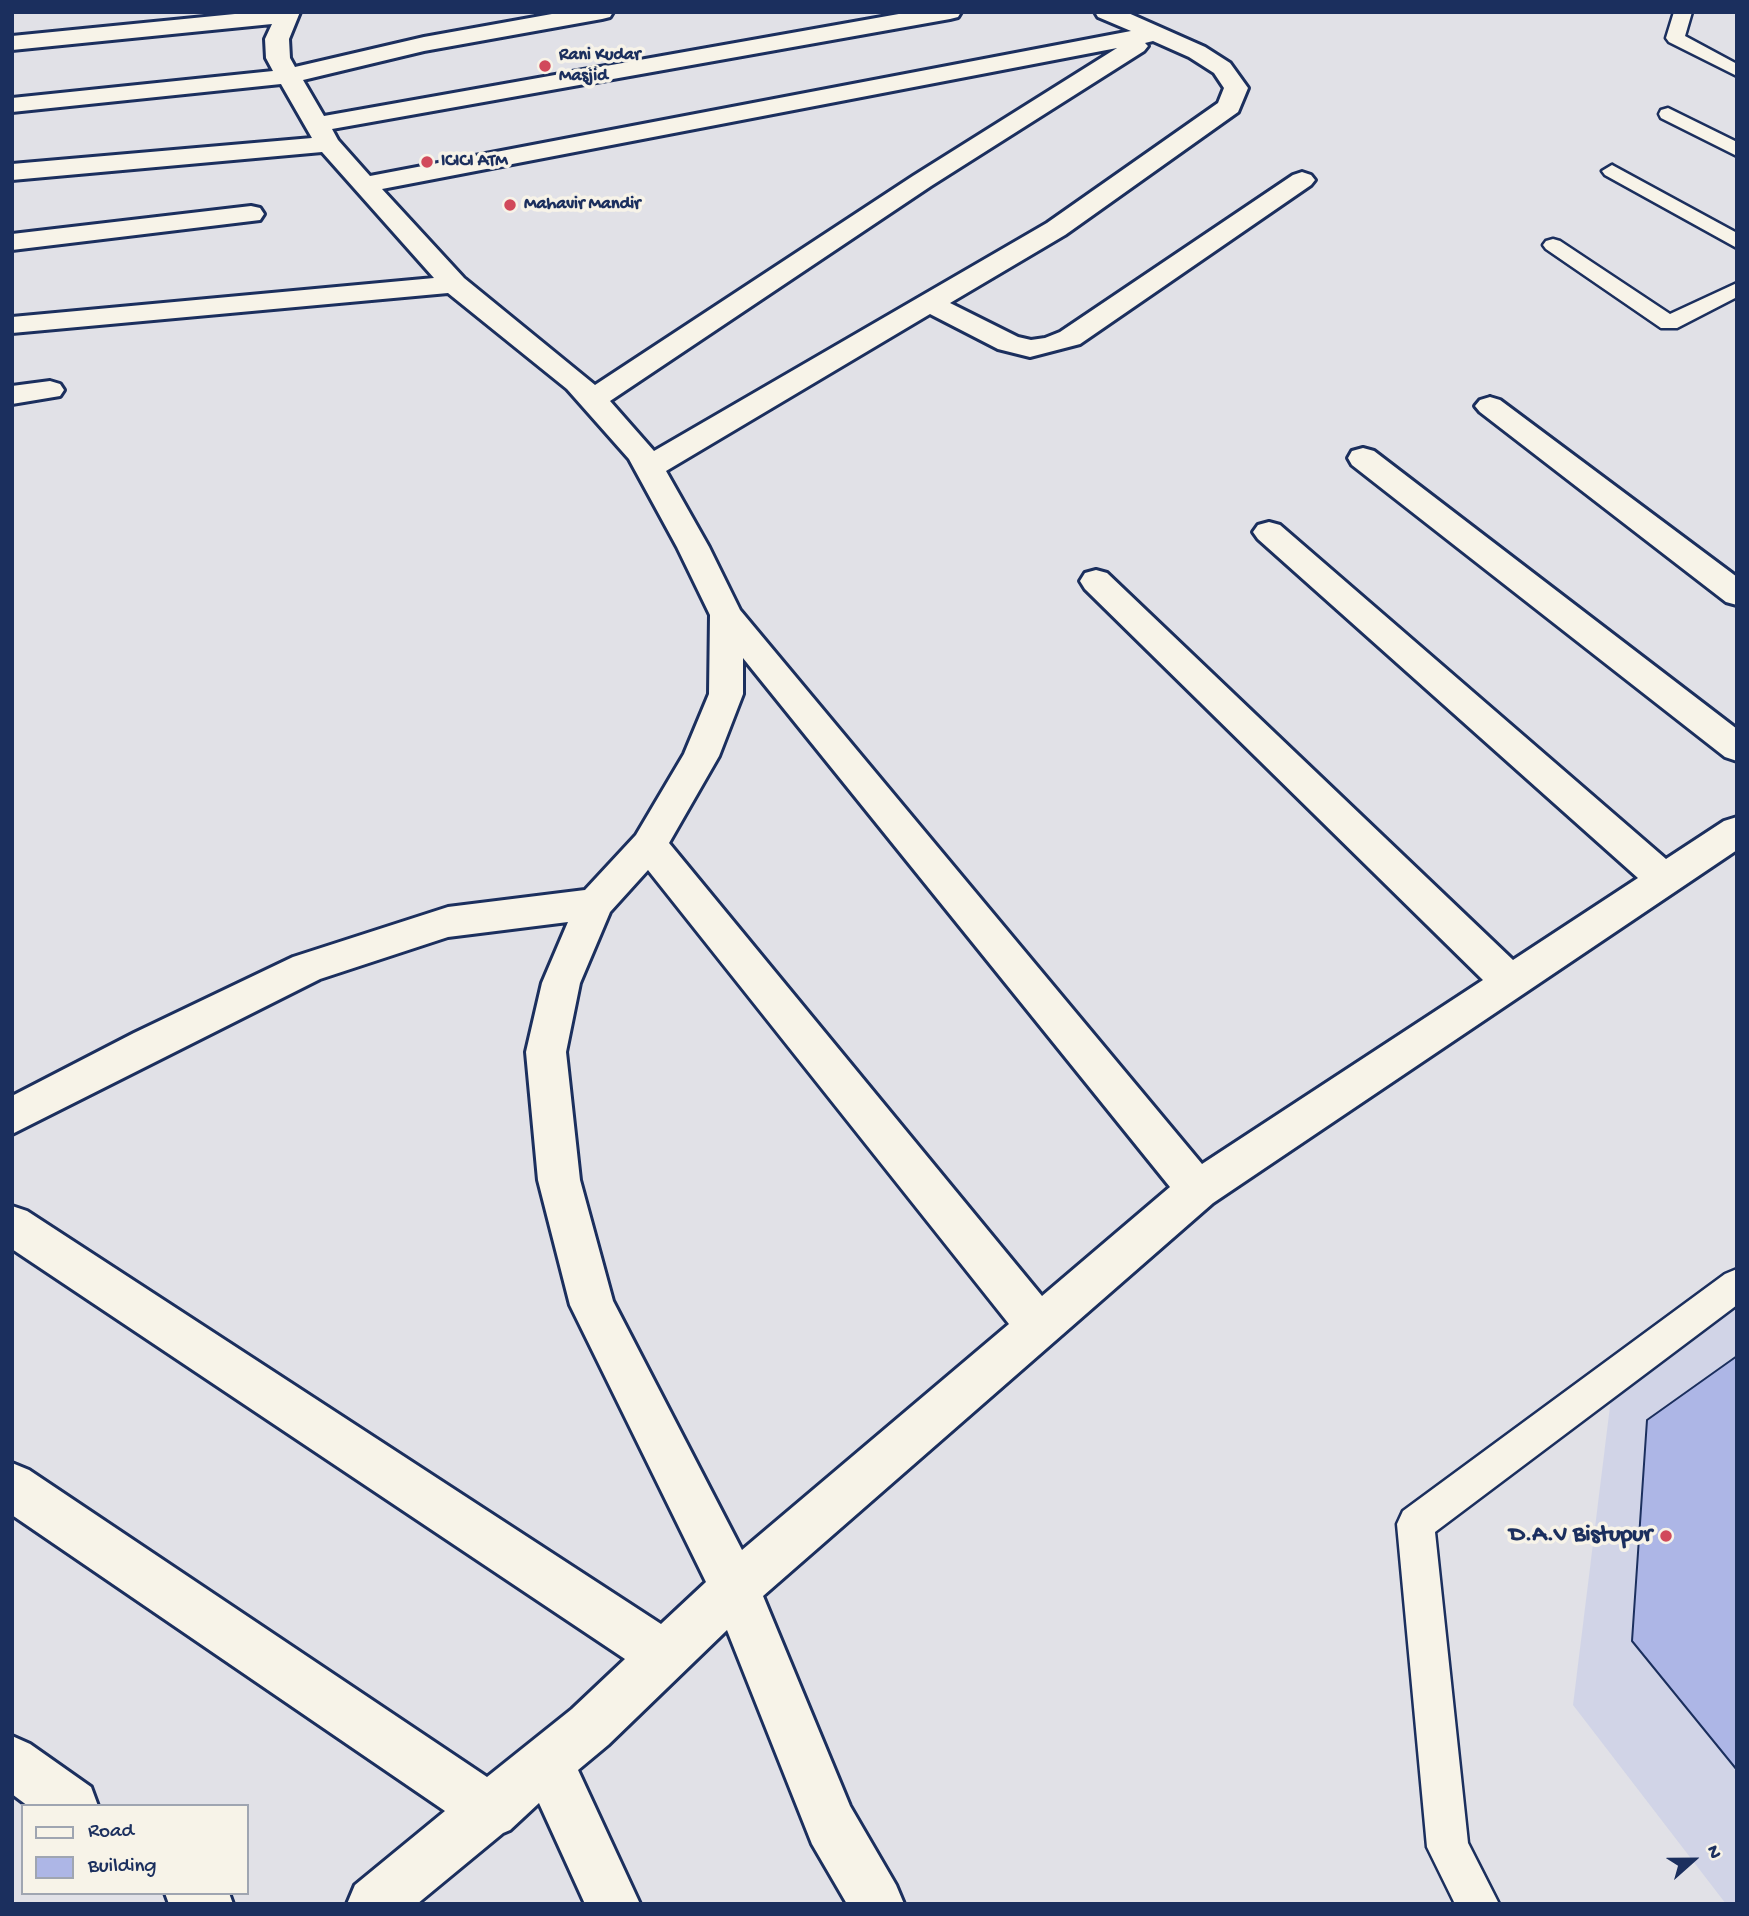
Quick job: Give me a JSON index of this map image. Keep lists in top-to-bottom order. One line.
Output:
{"places":["Rani Kudar Masjid","ICICI ATM","Mahavir Mandir","D.A.V Bistupur"],"legend":["Road","Building"],"north":"right"}
